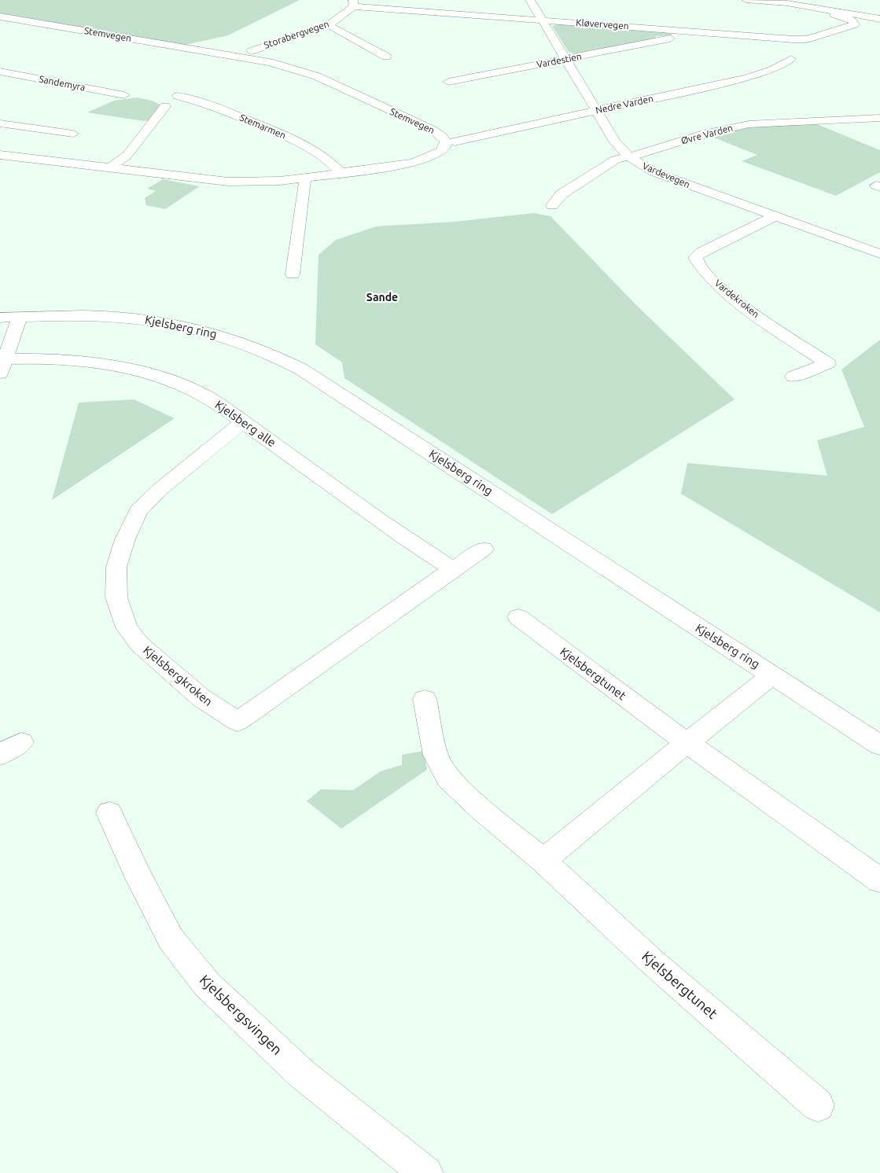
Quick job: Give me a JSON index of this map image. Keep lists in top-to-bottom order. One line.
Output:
{"streets":{"street":["Kløvervegen","Stemvegen","Storabergvegen","Vardestien","Sandemyra","Nedre Varden","Stemarmen","Øvre Varden","Vardevegen","Vardekroken","Kjelsberg ring","Kjelsberg alle","Kjelsbergtunet","Kjelsbergkroken","Kjelsbergsvingen"]},"crossings":[["Kløvervegen","Storabergvegen"],["Kløvervegen","Vardevegen"],["Stemvegen","Stemarmen"],["Vardestien","Vardevegen"],["Nedre Varden","Vardevegen"],["Øvre Varden","Vardevegen"],["Vardevegen","Vardekroken"],["Kjelsberg alle","Kjelsbergkroken"]],"districts":["Sande"]}
